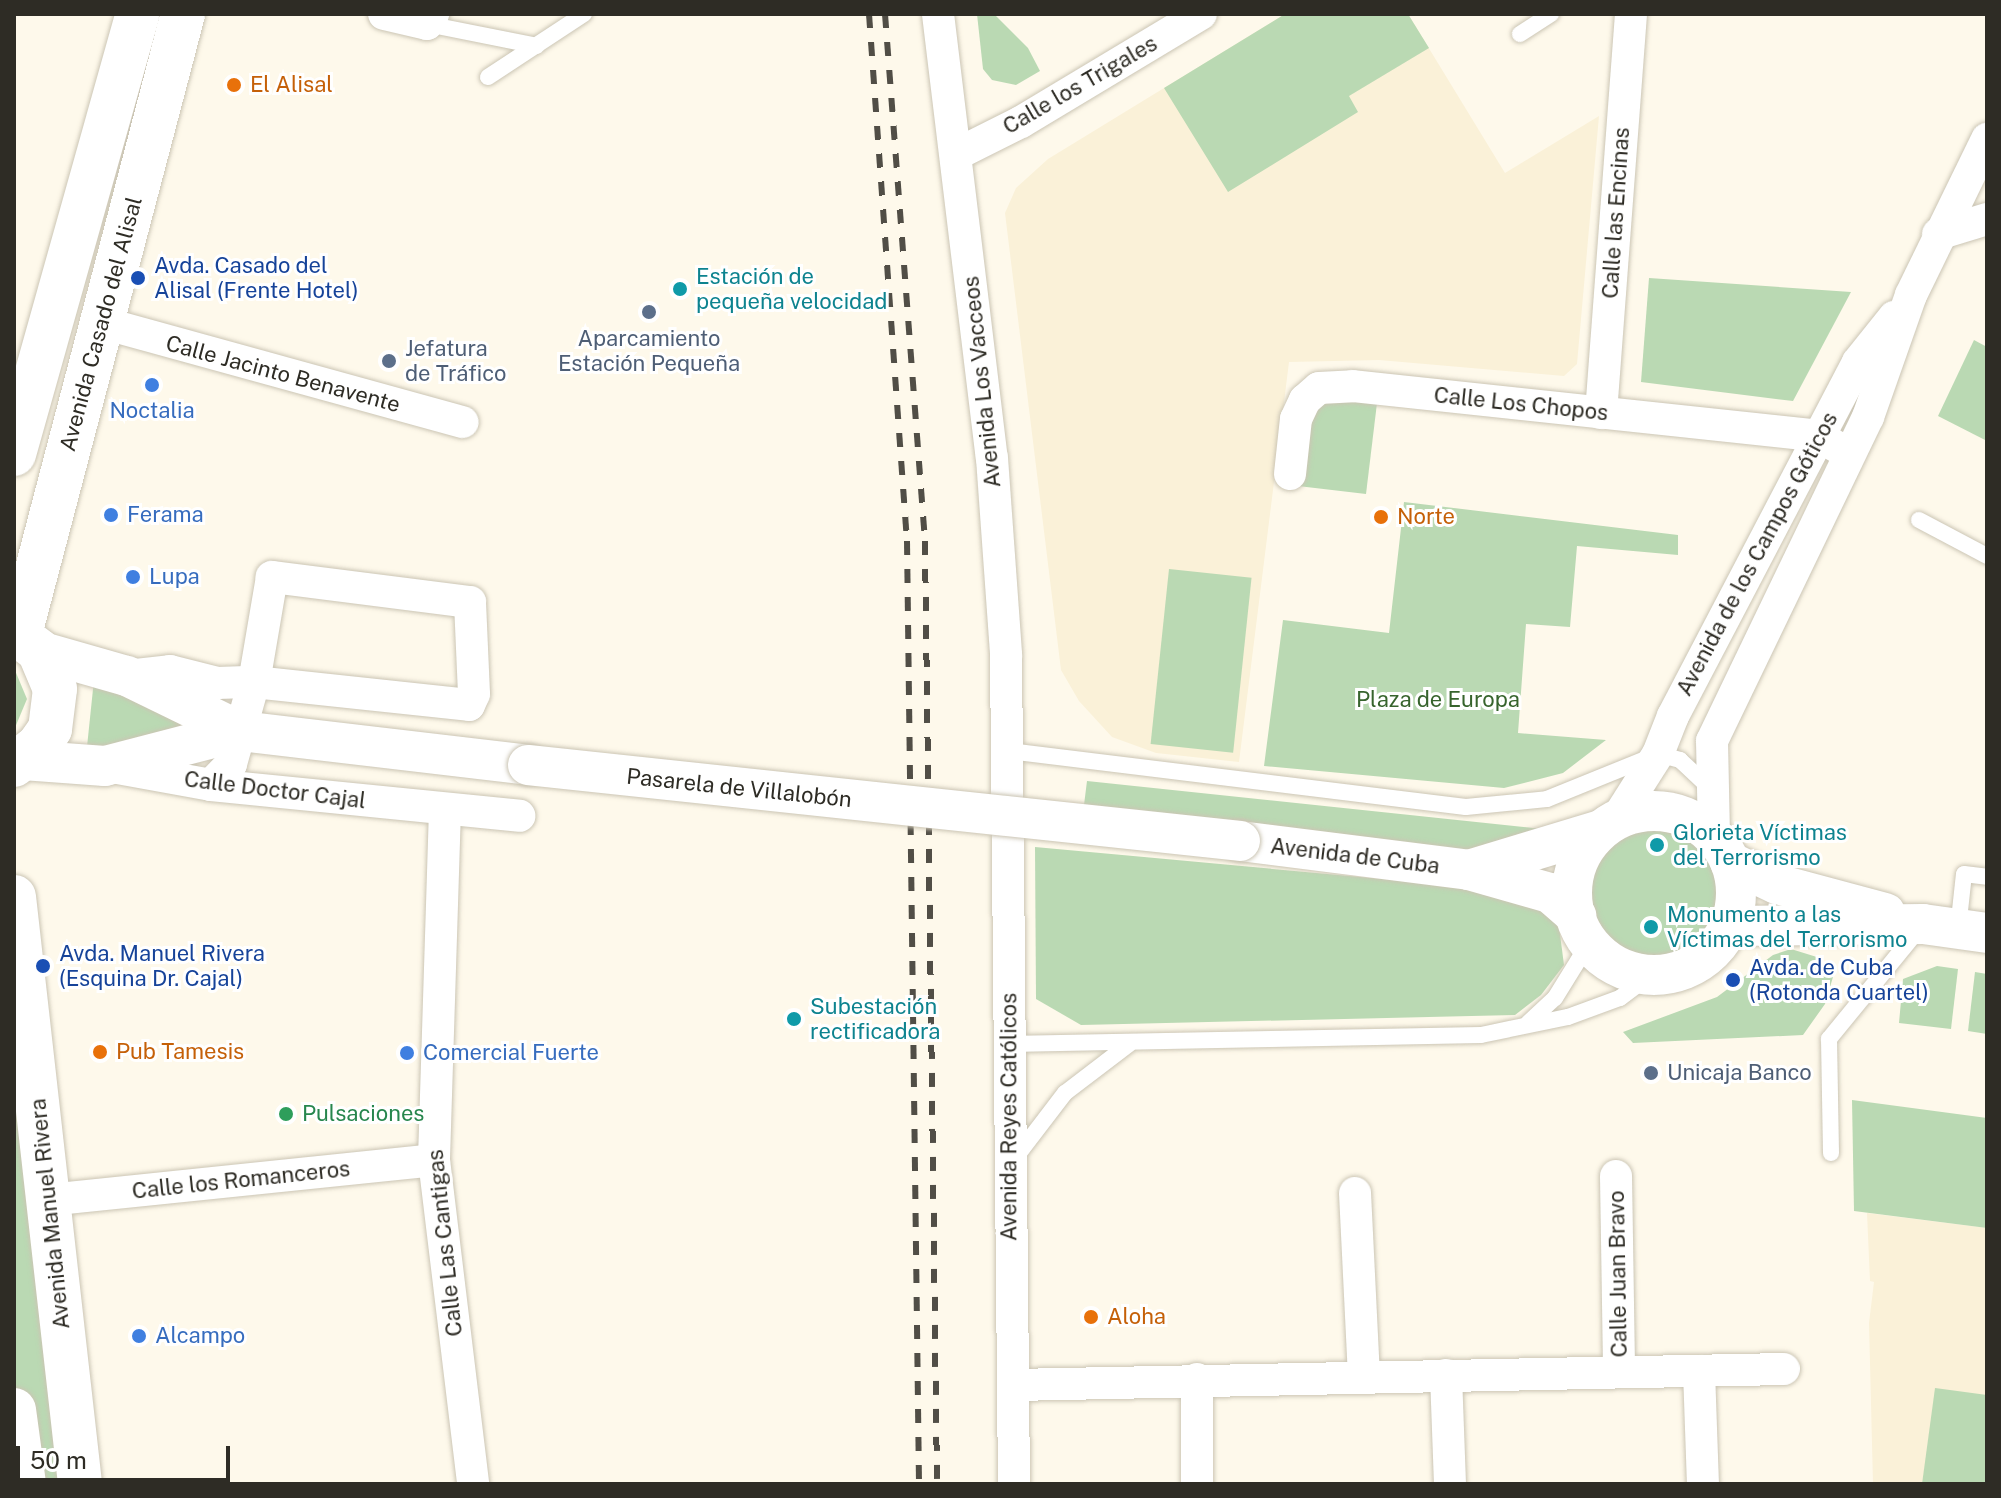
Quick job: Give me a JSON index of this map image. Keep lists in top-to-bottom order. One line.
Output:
{"streets":{"main road":["Avenida Casado del Alisal","Avenida Manuel Rivera"],"street":["Calle los Trigales","Calle las Encinas","Calle Jacinto Benavente","Avenida Los Vacceos","Calle Los Chopos","Avenida de los Campos Góticos","Pasarela de Villalobón","Calle Doctor Cajal","Avenida de Cuba","Avenida Reyes Católicos","Calle los Romanceros","Calle Las Cantigas","Calle Juan Bravo"]},"crossings":[["Calle los Trigales","Avenida Los Vacceos"],["Calle las Encinas","Calle Los Chopos"],["Avenida Casado del Alisal","Calle Jacinto Benavente"],["Avenida Los Vacceos","Avenida Reyes Católicos"],["Calle Los Chopos","Avenida de los Campos Góticos"],["Avenida de los Campos Góticos","Avenida de Cuba"],["Pasarela de Villalobón","Calle Doctor Cajal"],["Pasarela de Villalobón","Avenida de Cuba"],["Calle Doctor Cajal","Calle Las Cantigas"],["Avenida Reyes Católicos","Calle Juan Bravo"],["Calle los Romanceros","Avenida Manuel Rivera"],["Calle los Romanceros","Calle Las Cantigas"]],"parks":["Plaza de Europa"],"places":["El Alisal","Avda. Casado del Alisal (Frente Hotel)","Estación de pequeña velocidad","Aparcamiento Estación Pequeña","Jefatura de Tráfico","Noctalia","Ferama","Norte","Lupa","Glorieta Víctimas del Terrorismo","Monumento a las Víctimas del Terrorismo","Avda. Manuel Rivera (Esquina Dr. Cajal)","Avda. de Cuba (Rotonda Cuartel)","Subestación rectificadora","Pub Tamesis","Comercial Fuerte","Unicaja Banco","Pulsaciones","Aloha","Alcampo"],"scale_bar":"50 m"}
